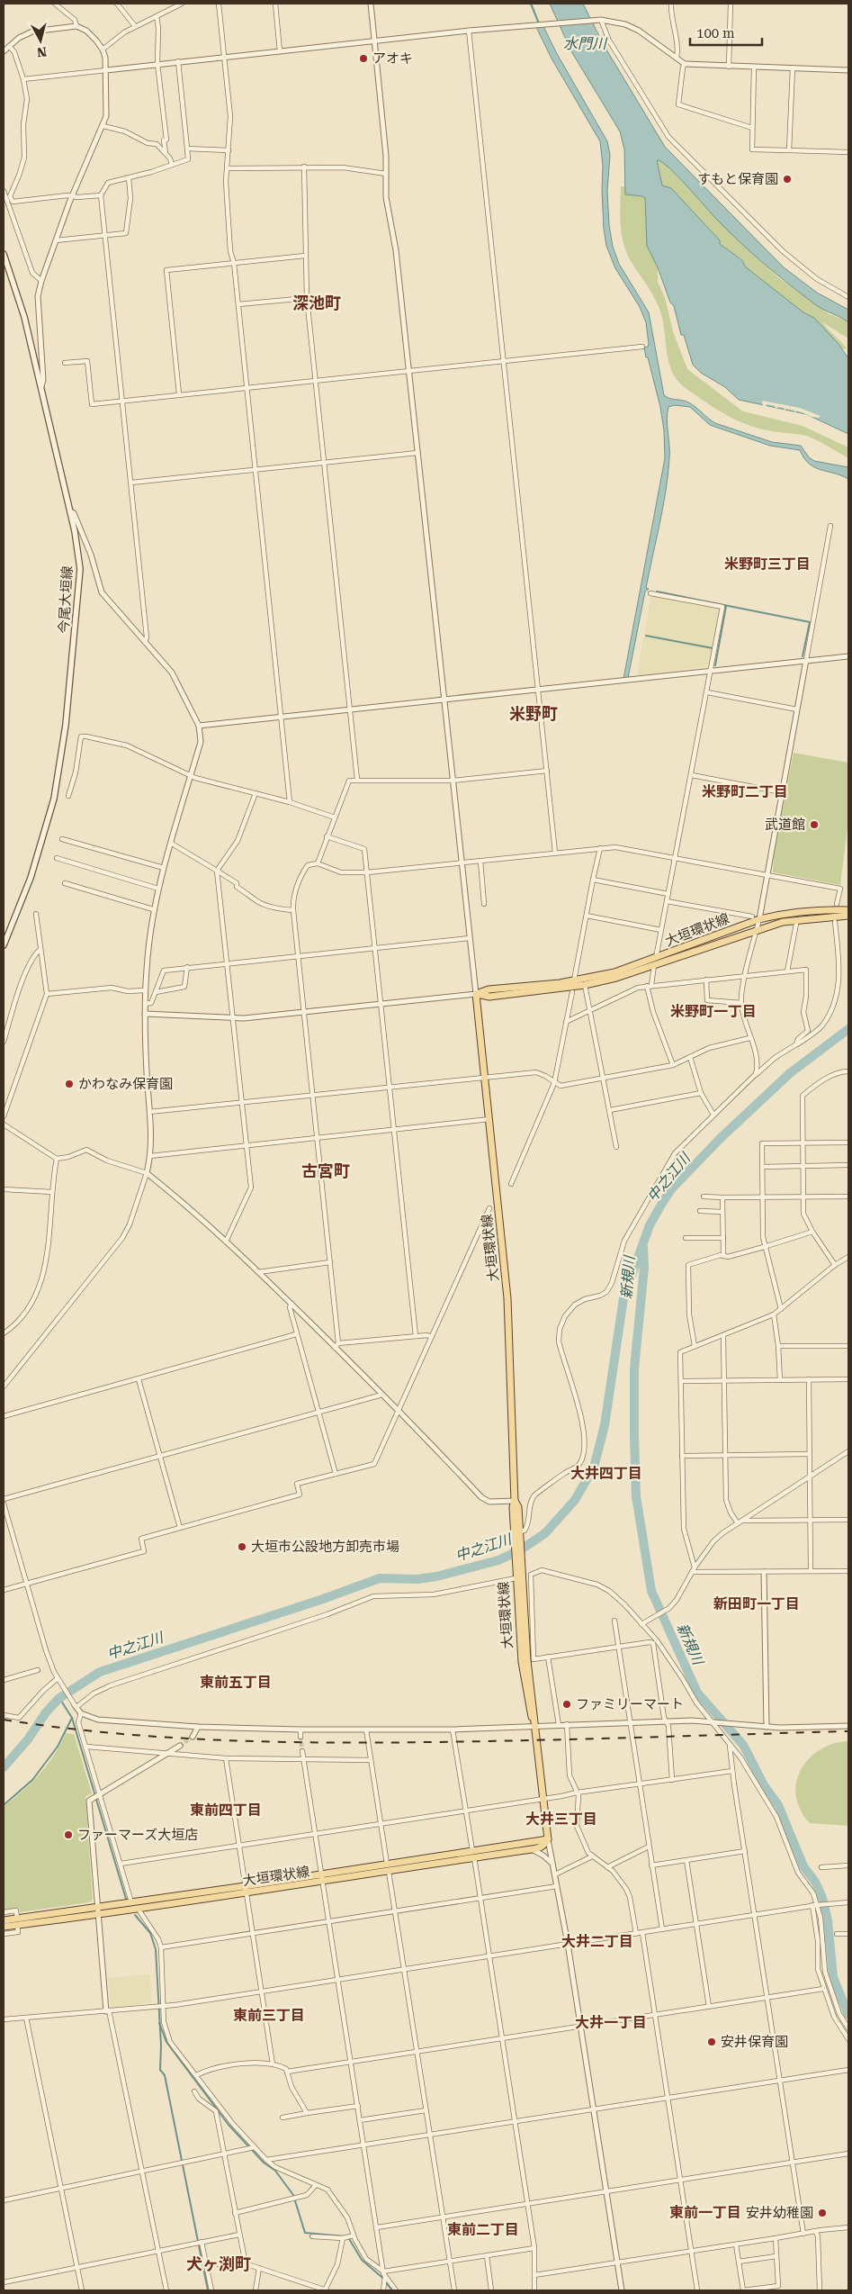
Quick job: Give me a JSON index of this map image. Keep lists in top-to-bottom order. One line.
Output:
{"streets":{"main road":["今尾大垣線","大垣環状線"]},"districts":["深池町","米野町三丁目","米野町","米野町二丁目","米野町一丁目","古宮町","大井四丁目","新田町一丁目","東前五丁目","東前四丁目","大井三丁目","大井二丁目","東前三丁目","大井一丁目","東前一丁目","東前二丁目","犬ヶ渕町"],"water":["水門川","中之江川","新規川"],"places":["アオキ","すもと保育園","武道館","かわなみ保育園","大垣市公設地方卸売市場","ファミリーマート","ファーマーズ大垣店","安井保育園","安井幼稚園"],"scale_bar":"100 m","north":"bottom"}
